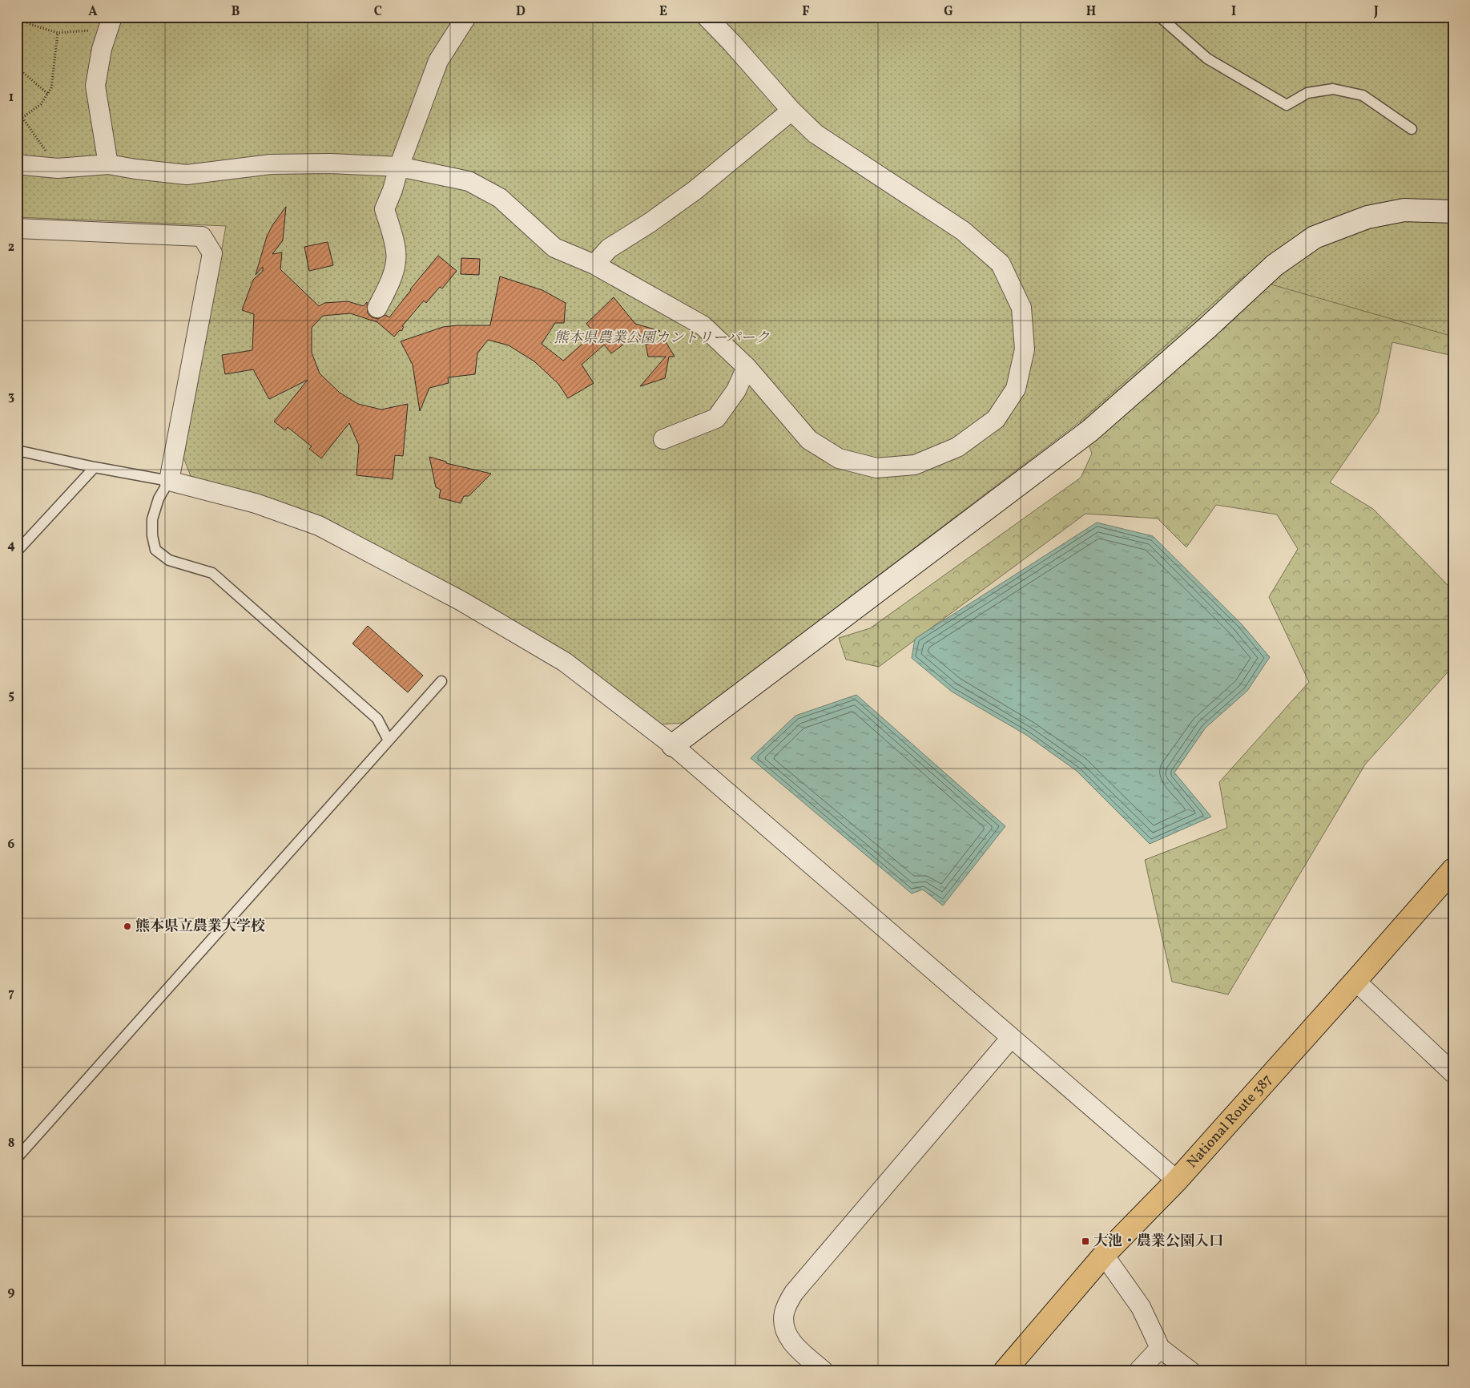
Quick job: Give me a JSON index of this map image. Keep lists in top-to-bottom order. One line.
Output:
{"streets":{"highway":["National Route 387"]},"parks":["熊本県農業公園カントリーパーク"],"places":{"other":["熊本県立農業大学校"],"transit":["大池・農業公園入口"]},"grid":{"columns":["A","B","C","D","E","F","G","H","I","J"],"rows":["1","2","3","4","5","6","7","8","9"]}}
